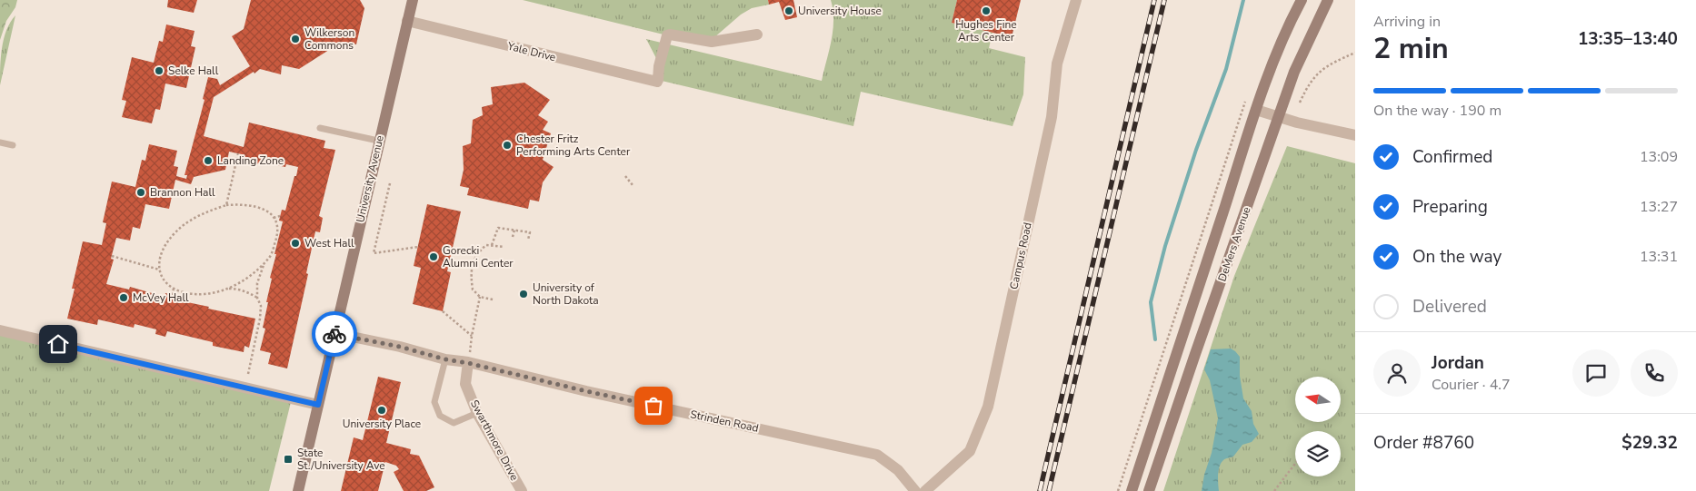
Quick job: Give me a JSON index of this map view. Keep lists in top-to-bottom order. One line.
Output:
{"streets":{"main road":["University Avenue","DeMers Avenue"],"street":["Yale Drive","Campus Road","Strinden Road","Swarthmore Drive"]},"crossings":[["Yale Drive","University Avenue"],["University Avenue","Strinden Road"],["Strinden Road","Swarthmore Drive"]],"places":{"other":["University House","Hughes Fine Arts Center","Wilkerson Commons","Selke Hall","Chester Fritz Performing Arts Center","Landing Zone","Brannon Hall","West Hall","Gorecki Alumni Center","University of North Dakota","McVey Hall","University Place"],"transit":["State St./University Ave"]},"north":"left","page":{"heading":["2 min","Arriving in","13:35–13:40"],"panel":["Jordan","Courier · 4.7","Order #8760","$29.32"],"bar":"On the way · 190 m","list":[["Confirmed","13:09"],["Preparing","13:27"],["On the way","13:31"],"Delivered"]}}
